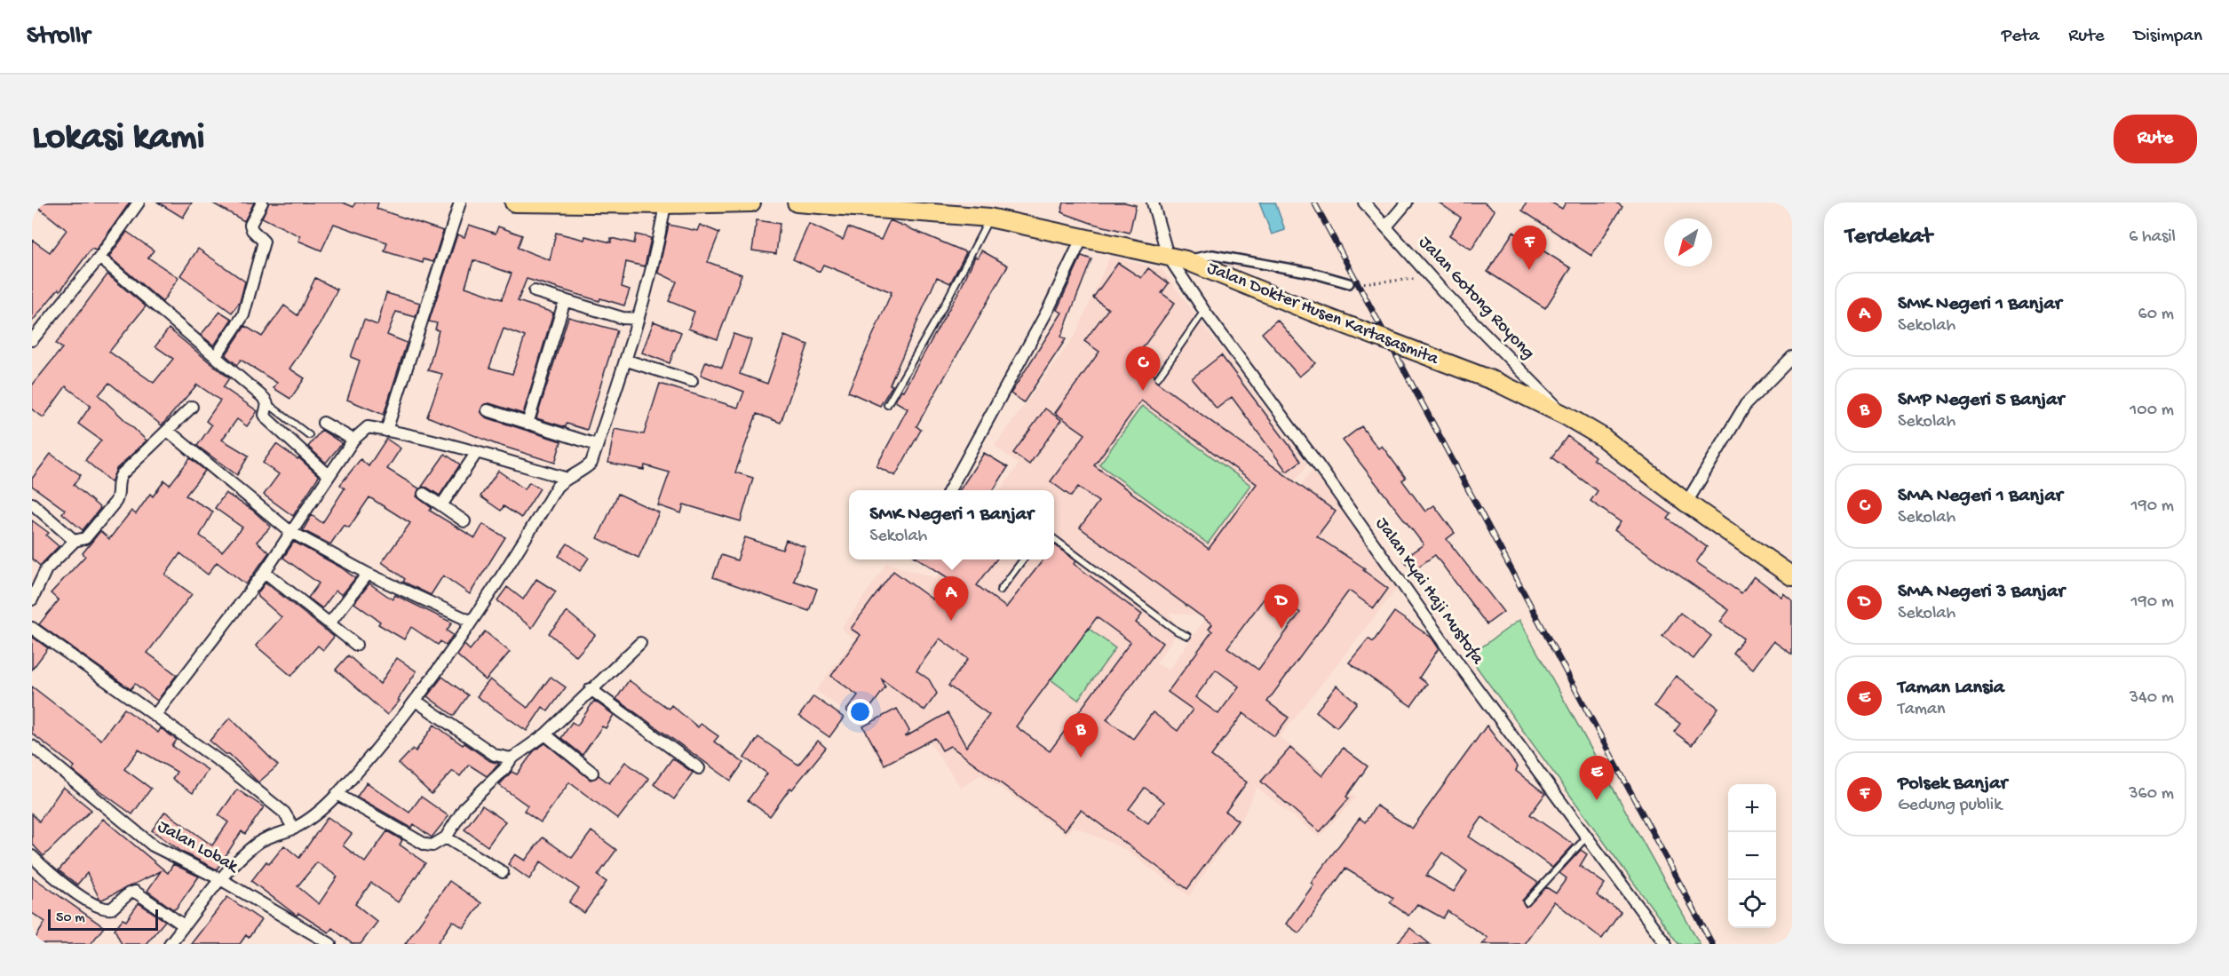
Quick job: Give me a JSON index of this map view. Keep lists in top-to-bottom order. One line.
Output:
{"streets":{"main road":["Jalan Dokter Husen Kartasasmita"],"street":["Jalan Gotong Royong","Jalan Kyai Haji Mustofa","Jalan Lobak"]},"crossings":[["Jalan Gotong Royong","Jalan Dokter Husen Kartasasmita"],["Jalan Dokter Husen Kartasasmita","Jalan Kyai Haji Mustofa"]],"scale_bar":"50 m","north":"bottom left","page":{"header":"Strollr","nav":["Peta","Rute","Disimpan"],"buttons":"Rute","title":"Lokasi kami","heading":["Terdekat","6 hasil"],"pins":["F","C","A","D","B","E"],"list":[{"mark":"A","name":"SMK Negeri 1 Banjar","note":"Sekolah","value":"60 m"},{"mark":"B","name":"SMP Negeri 5 Banjar","note":"Sekolah","value":"100 m"},{"mark":"C","name":"SMA Negeri 1 Banjar","note":"Sekolah","value":"190 m"},{"mark":"D","name":"SMA Negeri 3 Banjar","note":"Sekolah","value":"190 m"},{"mark":"E","name":"Taman Lansia","note":"Taman","value":"340 m"},{"mark":"F","name":"Polsek Banjar","note":"Gedung publik","value":"360 m"}],"popup":["SMK Negeri 1 Banjar","Sekolah"],"map_buttons":["+","−"],"scale":"50 m"}}
